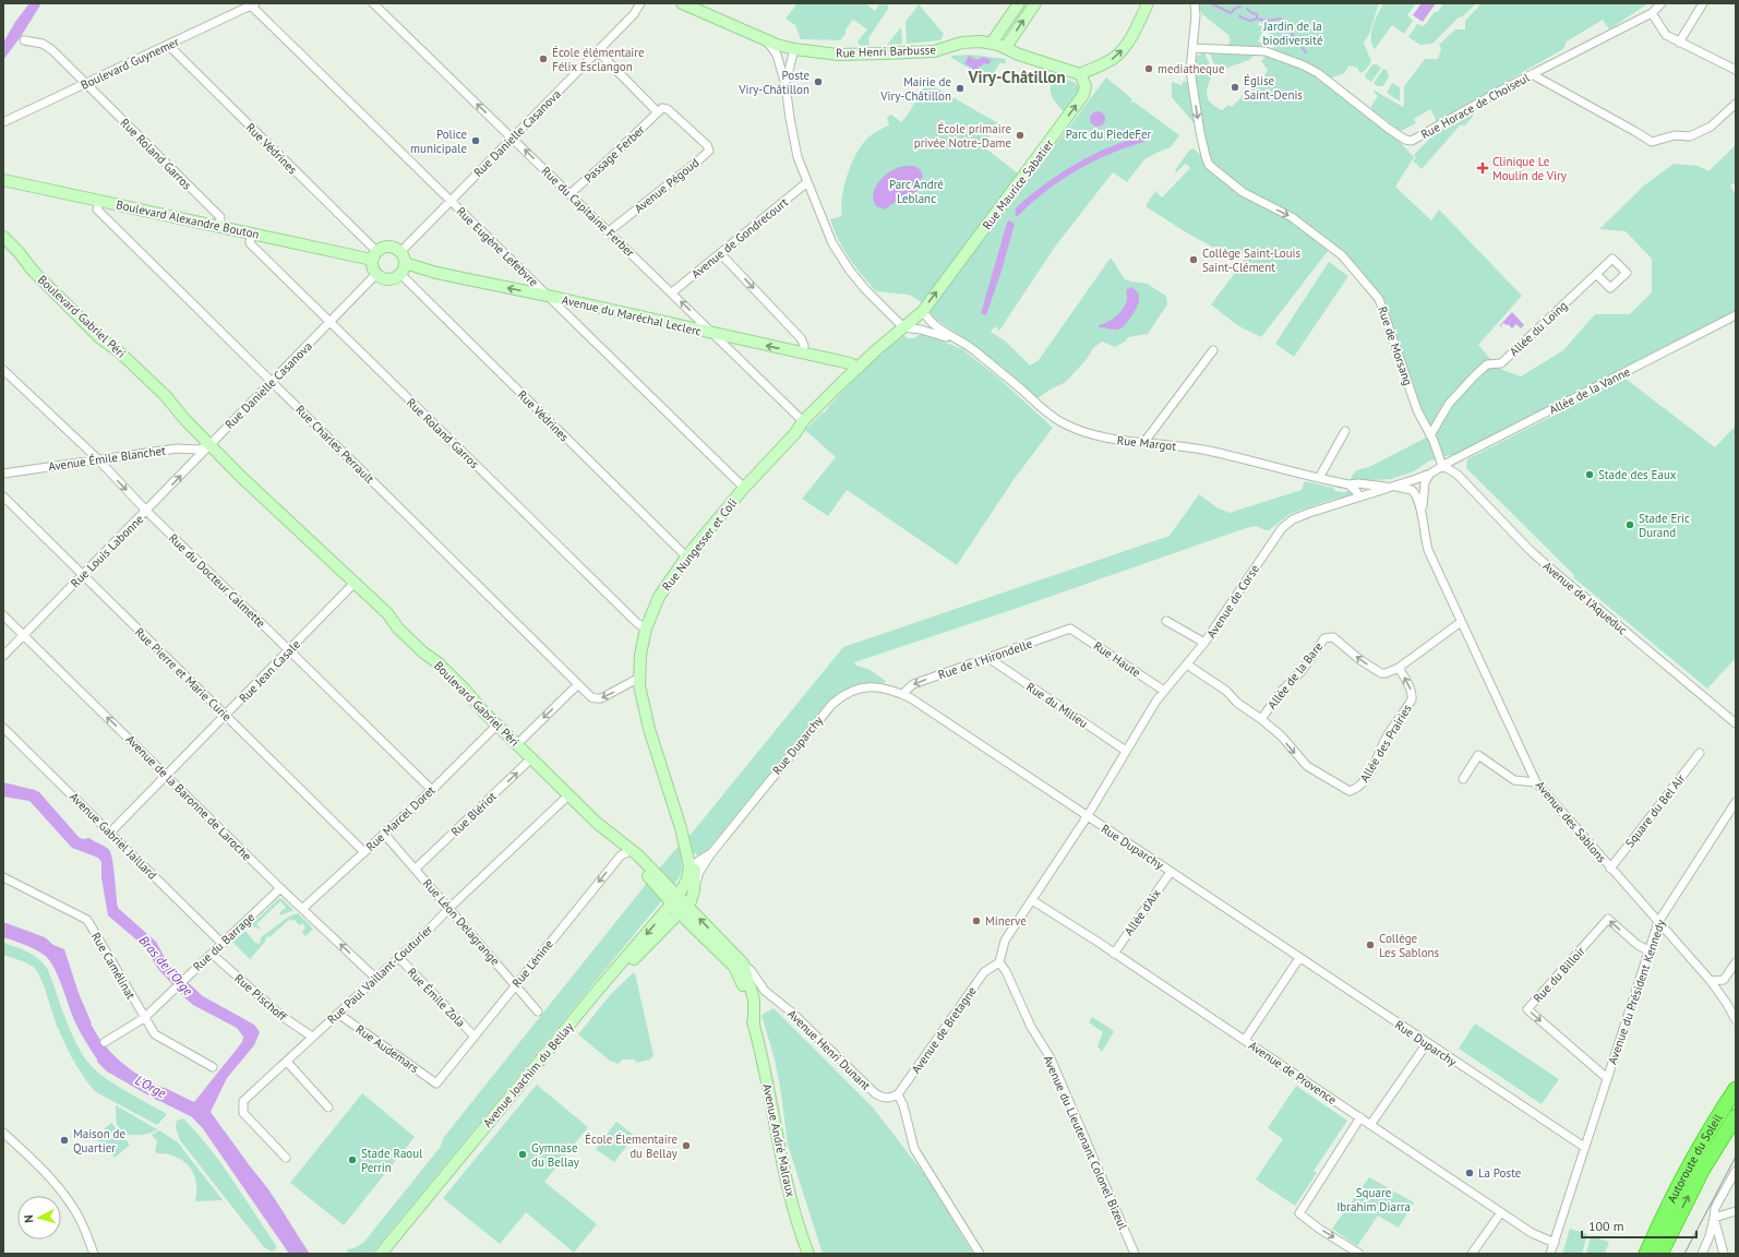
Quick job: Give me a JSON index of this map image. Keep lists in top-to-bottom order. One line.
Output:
{"streets":{"highway":["Autoroute du Soleil"],"street":["Rue Henri Barbusse","Boulevard Guynemer","Rue Horace de Choiseul","Rue Danielle Casanova","Rue Védrines","Rue Roland Garros","Passage Ferber","Rue Maurice Sabatier","Avenue Pégoud","Rue du Capitaine Ferber","Boulevard Alexandre Bouton","Avenue de Gondrecourt","Rue Eugène Lefebvre","Avenue du Maréchal Leclerc","Boulevard Gabriel Péri","Allée du Loing","Rue de Morsang","Allée de la Vanne","Rue Margot","Rue Charles Perrault","Avenue Émile Blanchet","Rue Nungesser et Coli","Rue Louis Labonne","Rue du Docteur Calmette","Avenue de l'Aqueduc","Avenue de Corse","Rue de l'Hirondelle","Rue Haute","Rue Jean Casale","Rue Pierre et Marie Curie","Allée de la Bare","Rue du Milieu","Allée des Prairies","Rue Duparchy","Avenue de la Baronne de Laroche","Square du Bel Air","Rue Blériot","Rue Marcel Doret","Avenue des Sablons","Avenue Gabriel Jaillard","Allée d'Aix","Rue Léon Delagrange","Rue du Barrage","Rue Lénine","Rue Camélinat","Rue Paul Vaillant-Couturier","Rue du Billoir","Avenue du Président Kennedy","Rue Pischoff","Rue Émile Zola","Avenue de Bretagne","Rue Audemars","Avenue Henri Dunant","Avenue de Provence","Avenue Joachim du Bellay","Avenue André Malraux","Avenue du Lieutenant Colonel Bizeul"]},"crossings":[["Rue Henri Barbusse","Rue Maurice Sabatier"],["Boulevard Guynemer","Rue Védrines"],["Boulevard Guynemer","Rue Roland Garros"],["Boulevard Guynemer","Rue Eugène Lefebvre"],["Rue Horace de Choiseul","Rue de Morsang"],["Rue Danielle Casanova","Rue Védrines"],["Rue Danielle Casanova","Rue Roland Garros"],["Rue Danielle Casanova","Rue du Capitaine Ferber"],["Rue Danielle Casanova","Boulevard Alexandre Bouton"],["Rue Danielle Casanova","Rue Eugène Lefebvre"],["Rue Danielle Casanova","Avenue du Maréchal Leclerc"],["Rue Danielle Casanova","Boulevard Gabriel Péri"],["Rue Danielle Casanova","Rue Charles Perrault"],["Rue Danielle Casanova","Avenue Émile Blanchet"],["Rue Danielle Casanova","Rue Louis Labonne"],["Rue Védrines","Boulevard Alexandre Bouton"],["Rue Védrines","Avenue du Maréchal Leclerc"],["Rue Védrines","Rue Nungesser et Coli"],["Rue Roland Garros","Boulevard Alexandre Bouton"],["Rue Roland Garros","Rue Nungesser et Coli"],["Passage Ferber","Avenue Pégoud"],["Passage Ferber","Rue du Capitaine Ferber"],["Rue Maurice Sabatier","Rue Margot"],["Rue Maurice Sabatier","Rue Nungesser et Coli"],["Avenue Pégoud","Rue du Capitaine Ferber"],["Rue du Capitaine Ferber","Avenue de Gondrecourt"],["Rue du Capitaine Ferber","Avenue du Maréchal Leclerc"],["Rue du Capitaine Ferber","Rue Nungesser et Coli"],["Boulevard Alexandre Bouton","Avenue du Maréchal Leclerc"],["Boulevard Alexandre Bouton","Rue Charles Perrault"],["Rue Eugène Lefebvre","Avenue du Maréchal Leclerc"],["Rue Eugène Lefebvre","Rue Nungesser et Coli"],["Avenue du Maréchal Leclerc","Rue Nungesser et Coli"],["Boulevard Gabriel Péri","Avenue Émile Blanchet"],["Boulevard Gabriel Péri","Rue Louis Labonne"],["Boulevard Gabriel Péri","Rue Jean Casale"],["Boulevard Gabriel Péri","Rue Duparchy"],["Boulevard Gabriel Péri","Rue Blériot"],["Boulevard Gabriel Péri","Rue Marcel Doret"],["Boulevard Gabriel Péri","Rue Lénine"],["Boulevard Gabriel Péri","Rue Paul Vaillant-Couturier"],["Boulevard Gabriel Péri","Avenue Henri Dunant"],["Boulevard Gabriel Péri","Avenue Joachim du Bellay"],["Allée du Loing","Rue de Morsang"],["Rue de Morsang","Allée de la Vanne"],["Rue de Morsang","Avenue de l'Aqueduc"],["Rue de Morsang","Avenue de Corse"],["Allée de la Vanne","Avenue de l'Aqueduc"],["Allée de la Vanne","Avenue de Corse"],["Rue Margot","Rue Nungesser et Coli"],["Rue Margot","Avenue de Corse"],["Rue Charles Perrault","Rue Nungesser et Coli"],["Avenue Émile Blanchet","Rue Louis Labonne"],["Avenue Émile Blanchet","Rue du Docteur Calmette"],["Rue Nungesser et Coli","Rue Duparchy"],["Rue Louis Labonne","Rue du Docteur Calmette"],["Rue Louis Labonne","Rue Pierre et Marie Curie"],["Rue Louis Labonne","Avenue de la Baronne de Laroche"],["Rue du Docteur Calmette","Rue Jean Casale"],["Rue du Docteur Calmette","Rue Marcel Doret"],["Avenue de l'Aqueduc","Avenue de Corse"],["Avenue de Corse","Rue Haute"],["Avenue de Corse","Rue du Milieu"],["Avenue de Corse","Allée des Prairies"],["Avenue de Corse","Rue Duparchy"],["Avenue de Corse","Avenue des Sablons"],["Rue de l'Hirondelle","Rue Haute"],["Rue de l'Hirondelle","Rue du Milieu"],["Rue de l'Hirondelle","Rue Duparchy"],["Rue Jean Casale","Rue Pierre et Marie Curie"],["Rue Jean Casale","Avenue de la Baronne de Laroche"],["Rue Jean Casale","Avenue Gabriel Jaillard"],["Rue Pierre et Marie Curie","Rue Marcel Doret"],["Allée de la Bare","Allée des Prairies"],["Allée de la Bare","Avenue des Sablons"],["Rue Duparchy","Allée d'Aix"],["Rue Duparchy","Avenue du Président Kennedy"],["Rue Duparchy","Avenue Henri Dunant"],["Rue Duparchy","Avenue Joachim du Bellay"],["Avenue de la Baronne de Laroche","Rue Marcel Doret"],["Avenue de la Baronne de Laroche","Rue du Barrage"],["Avenue de la Baronne de Laroche","Rue Paul Vaillant-Couturier"],["Square du Bel Air","Avenue des Sablons"],["Rue Blériot","Rue Léon Delagrange"],["Rue Marcel Doret","Rue Léon Delagrange"],["Avenue des Sablons","Avenue du Président Kennedy"],["Avenue Gabriel Jaillard","Rue du Barrage"],["Allée d'Aix","Avenue de Provence"],["Rue Léon Delagrange","Rue Lénine"],["Rue Léon Delagrange","Rue Paul Vaillant-Couturier"],["Rue du Barrage","Rue Camélinat"],["Rue du Barrage","Rue Pischoff"],["Rue Lénine","Rue Émile Zola"],["Rue Lénine","Rue Audemars"],["Rue Paul Vaillant-Couturier","Rue Pischoff"],["Rue Paul Vaillant-Couturier","Rue Émile Zola"],["Rue Paul Vaillant-Couturier","Rue Audemars"],["Rue du Billoir","Avenue du Président Kennedy"],["Avenue du Président Kennedy","Avenue de Provence"],["Avenue de Bretagne","Avenue Henri Dunant"],["Avenue de Bretagne","Avenue du Lieutenant Colonel Bizeul"],["Avenue Henri Dunant","Avenue Joachim du Bellay"],["Avenue Henri Dunant","Avenue André Malraux"]],"one_way":["Rue Maurice Sabatier","Rue du Capitaine Ferber","Avenue du Maréchal Leclerc","Rue de Morsang","Rue de l'Hirondelle","Avenue de la Baronne de Laroche","Rue Blériot","Rue Lénine"],"districts":["Viry-Châtillon"],"water":["Bras de l'Orge","L'Orge"],"parks":["Jardin de la biodiversité","Parc du PiedeFer","Parc André Leblanc","Square Ibrahim Diarra"],"places":{"other":["École élémentaire Félix Esclangon","mediatheque","Poste Viry-Châtillon","Église Saint-Denis","Mairie de Viry-Châtillon","École primaire privée Notre-Dame","Police municipale","Collège Saint-Louis Saint-Clément","Stade des Eaux","Stade Eric Durand","Minerve","Collège Les Sablons","Maison de Quartier","École Élementaire du Bellay","Gymnase du Bellay","Stade Raoul Perrin","La Poste"],"health":["Clinique Le Moulin de Viry"]},"scale_bar":"100 m","north":"left"}
